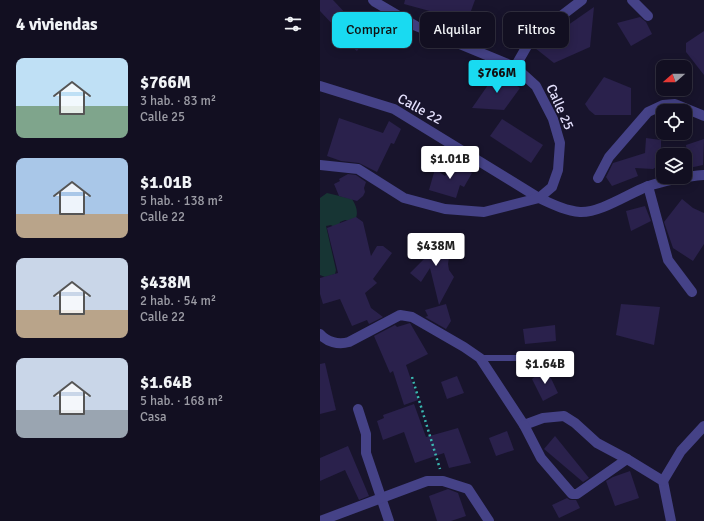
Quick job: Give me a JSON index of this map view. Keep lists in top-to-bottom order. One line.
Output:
{"streets":{"street":["Calle 25","Calle 22"]},"crossings":[["Calle 25","Calle 22"]],"north":"left","page":{"heading":"4 viviendas","chip":["Comprar","Alquilar","Filtros"],"list":[{"name":"$766M","note":"3 hab. · 83 m² · Calle 25"},{"name":"$1.01B","note":"5 hab. · 138 m² · Calle 22"},{"name":"$438M","note":"2 hab. · 54 m² · Calle 22"},{"name":"$1.64B","note":"5 hab. · 168 m² · Casa"}],"price":["$766M","$1.01B","$438M","$1.64B"]}}
